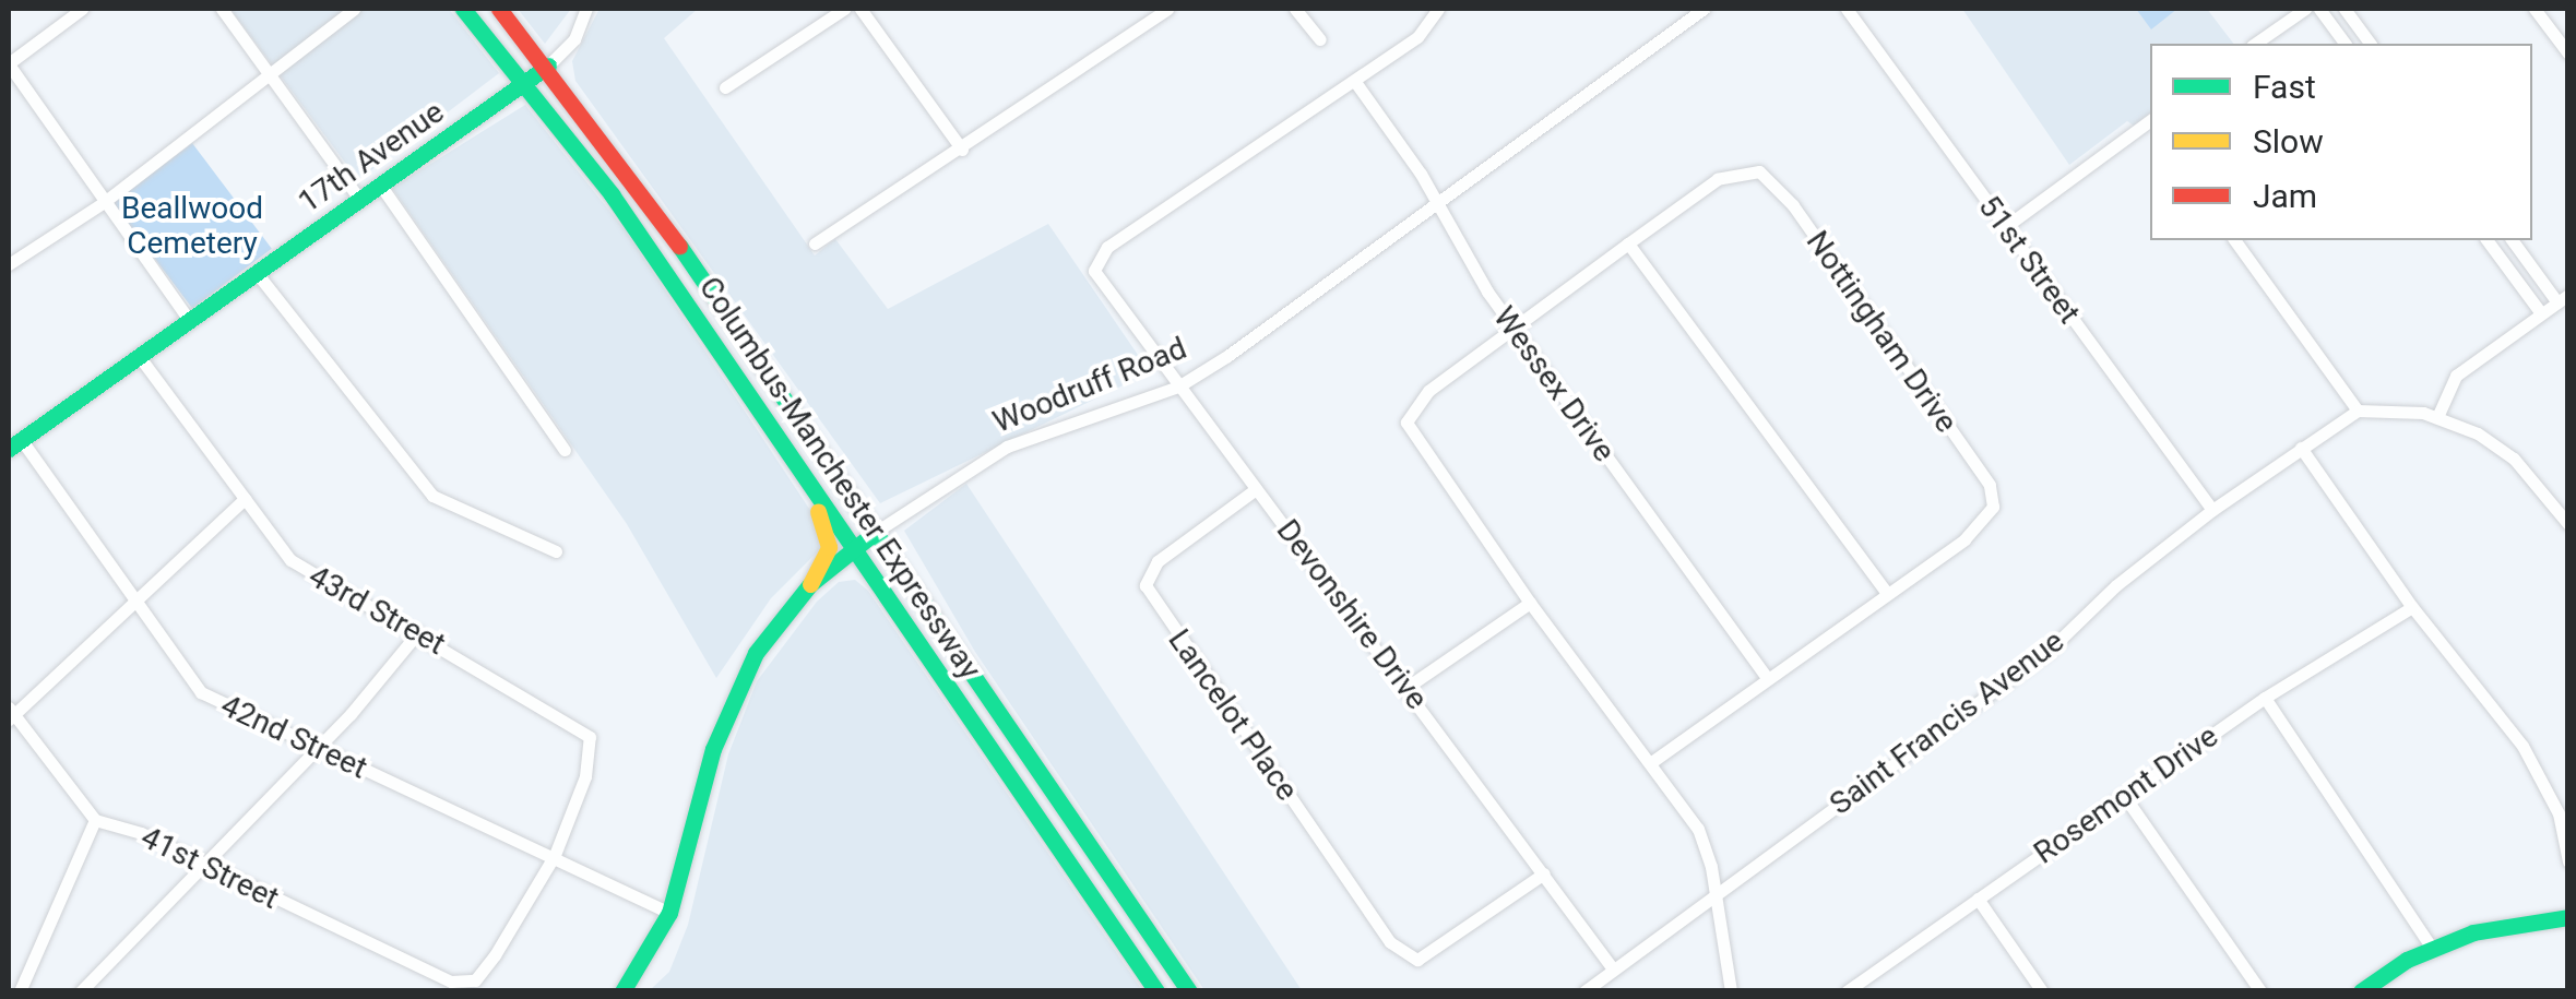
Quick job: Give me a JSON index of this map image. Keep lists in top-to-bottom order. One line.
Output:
{"streets":{"main road":["17th Avenue","Woodruff Road","Columbus-Manchester Expressway"],"street":["51st Street","Nottingham Drive","Wessex Drive","43rd Street","Devonshire Drive","Lancelot Place","Saint Francis Avenue","42nd Street","Rosemont Drive","41st Street"]},"crossings":[["17th Avenue","Columbus-Manchester Expressway"],["17th Avenue","43rd Street"],["17th Avenue","42nd Street"],["51st Street","Saint Francis Avenue"],["Wessex Drive","Woodruff Road"],["Wessex Drive","Devonshire Drive"],["Woodruff Road","Columbus-Manchester Expressway"],["Woodruff Road","Devonshire Drive"],["Woodruff Road","42nd Street"],["43rd Street","42nd Street"],["43rd Street","41st Street"],["Devonshire Drive","Lancelot Place"],["Devonshire Drive","Saint Francis Avenue"],["42nd Street","41st Street"]],"parks":["Beallwood Cemetery"],"legend":["Fast","Slow","Jam"]}
